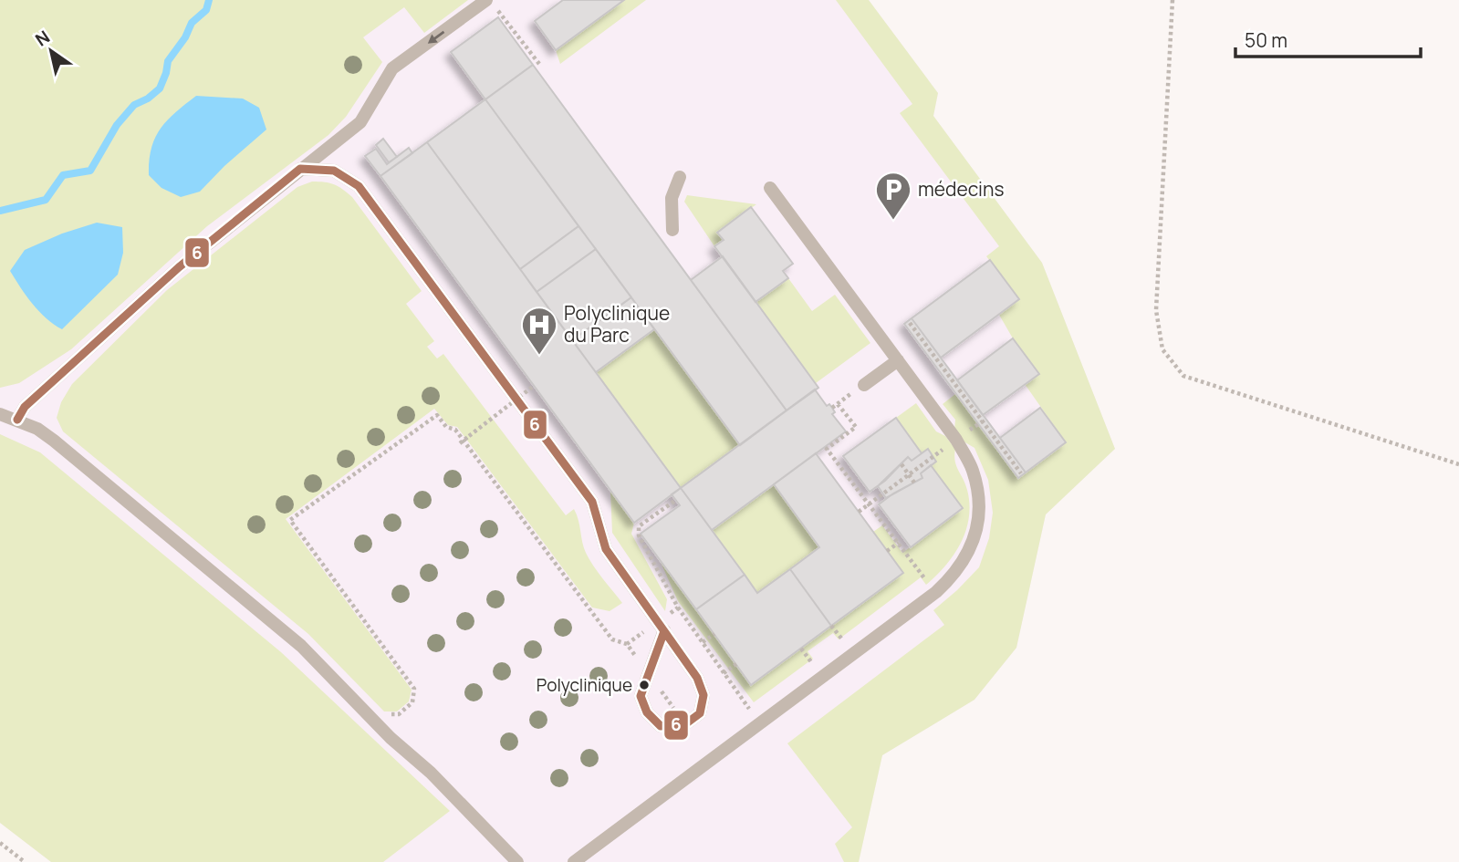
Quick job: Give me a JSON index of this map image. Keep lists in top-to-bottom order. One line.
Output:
{"places":{"parking":["médecins"],"hospital":["Polyclinique du Parc"],"other":["Polyclinique"]},"lines":["transit line 6"],"scale_bar":"50 m","north":"top left"}
